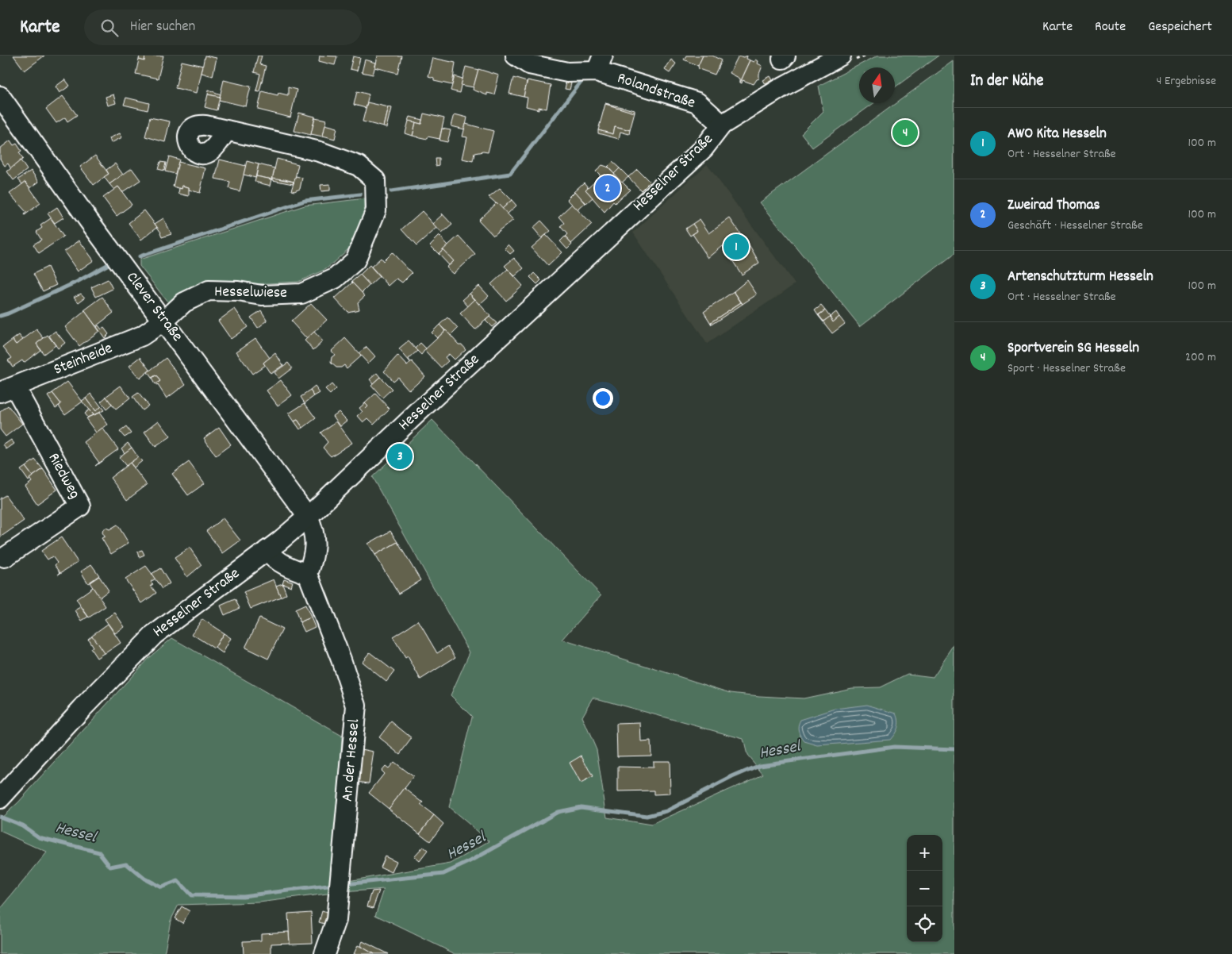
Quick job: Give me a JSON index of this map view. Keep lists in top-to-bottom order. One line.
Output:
{"streets":{"street":["Rolandstraße","Hesselner Straße","Hesselwiese","Clever Straße","Steinheide","Riedweg","An der Hessel"]},"crossings":[["Rolandstraße","Hesselner Straße"],["Hesselner Straße","Clever Straße"],["Hesselwiese","Clever Straße"],["Hesselwiese","Steinheide"],["Clever Straße","Steinheide"],["Steinheide","Riedweg"]],"water":["Hessel"],"north":"top","page":{"header":"Karte","search":"Hier suchen","nav":["Karte","Route","Gespeichert"],"heading":["In der Nähe","4 Ergebnisse"],"list":[{"mark":"1","name":"AWO Kita Hesseln","note":"Ort · Hesselner Straße","value":"100 m"},{"mark":"2","name":"Zweirad Thomas","note":"Geschäft · Hesselner Straße","value":"100 m"},{"mark":"3","name":"Artenschutzturm Hesseln","note":"Ort · Hesselner Straße","value":"100 m"},{"mark":"4","name":"Sportverein SG Hesseln","note":"Sport · Hesselner Straße","value":"200 m"}],"pins":["4","2","1","3"],"map_buttons":["+","−"]}}
